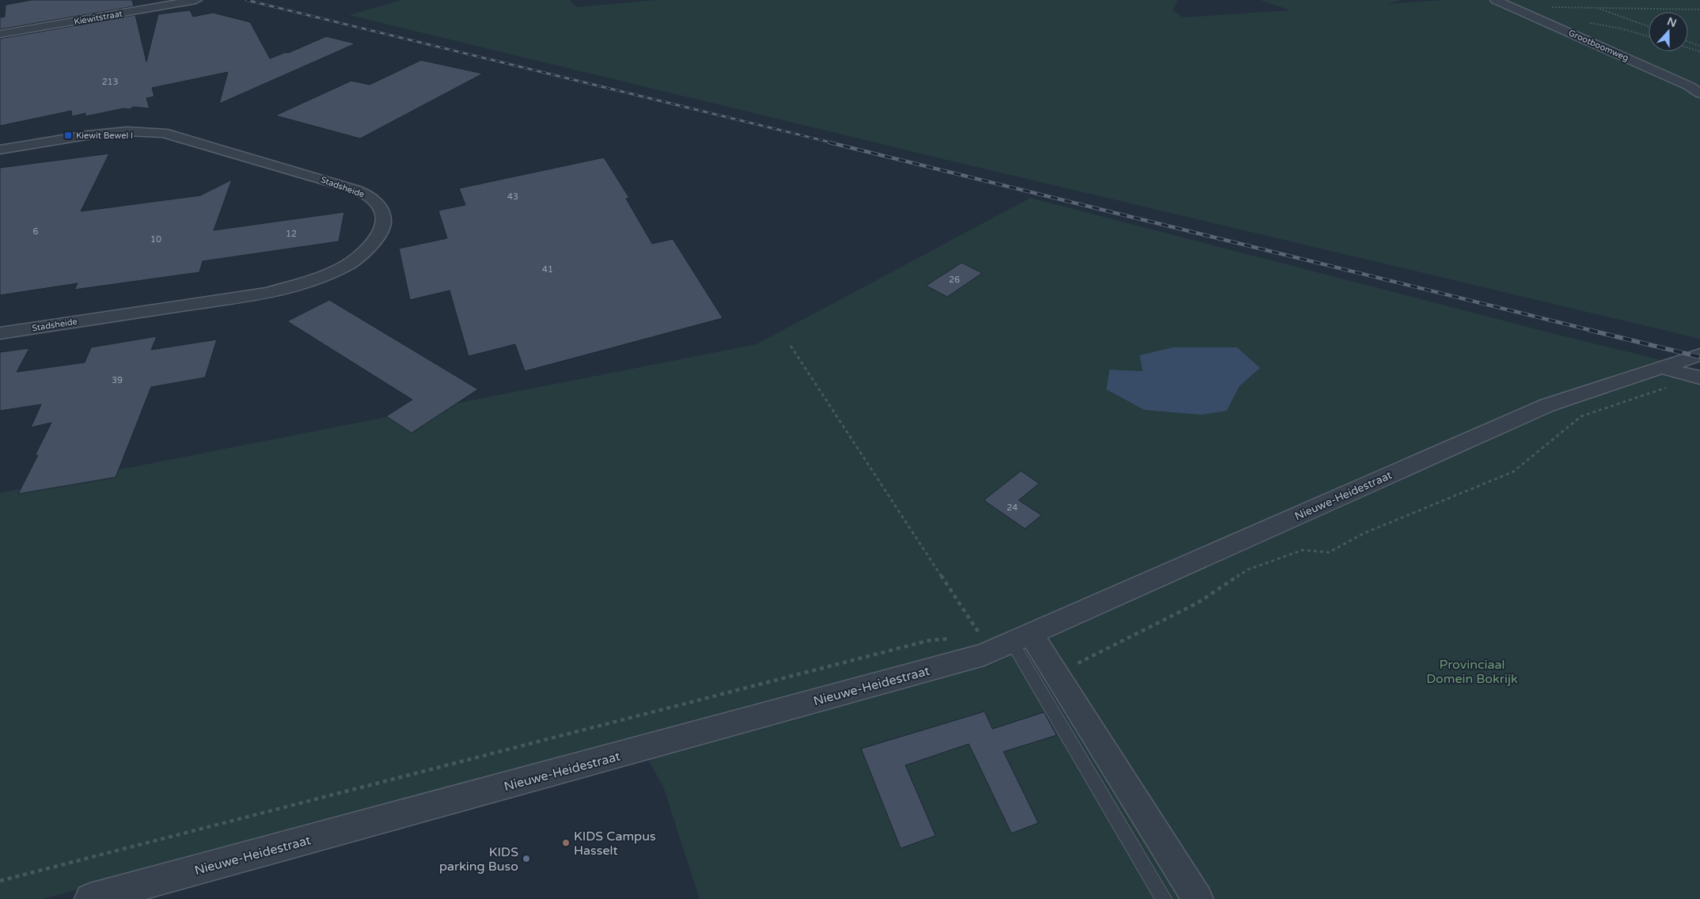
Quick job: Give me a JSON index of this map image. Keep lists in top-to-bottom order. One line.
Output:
{"streets":{"street":["Kiewitstraat","Grootboomweg","Stadsheide","Nieuwe-Heidestraat"]},"parks":["Provinciaal Domein Bokrijk"],"places":{"transit":["Kiewit Bewel I"],"other":["KIDS Campus Hasselt","KIDS parking Buso"]},"house_numbers":["213","43","6","12","10","41","26","39","24"],"north":"top"}
